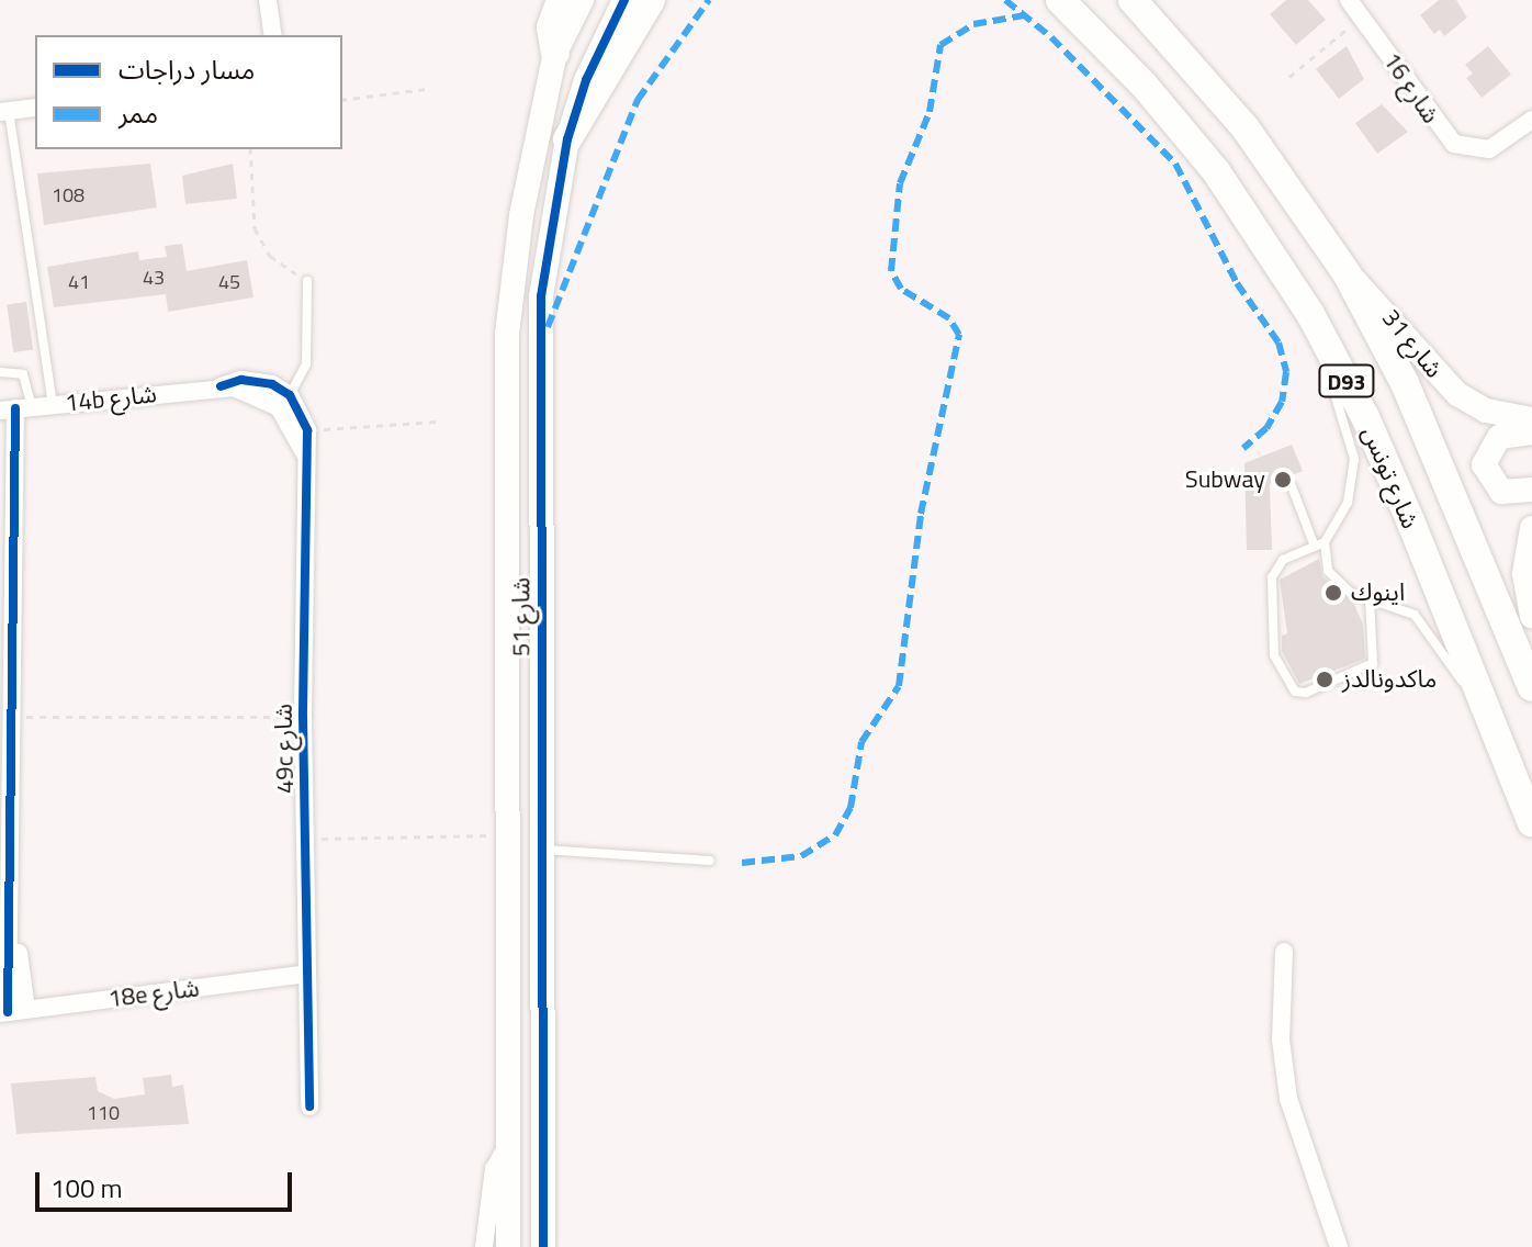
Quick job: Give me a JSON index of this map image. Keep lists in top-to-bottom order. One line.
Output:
{"streets":{"main road":["D93","شارع تونس"],"street":["شارع 16","شارع 31","14b شارع","شارع 51","49c شارع","18e شارع"]},"crossings":[["شارع 31","شارع تونس"],["49c شارع","18e شارع"]],"places":["Subway","اينوك","ماكدونالدز"],"house_numbers":["108","43","41","45","110"],"legend":["مسار دراجات","ممر"],"scale_bar":"100 m"}
